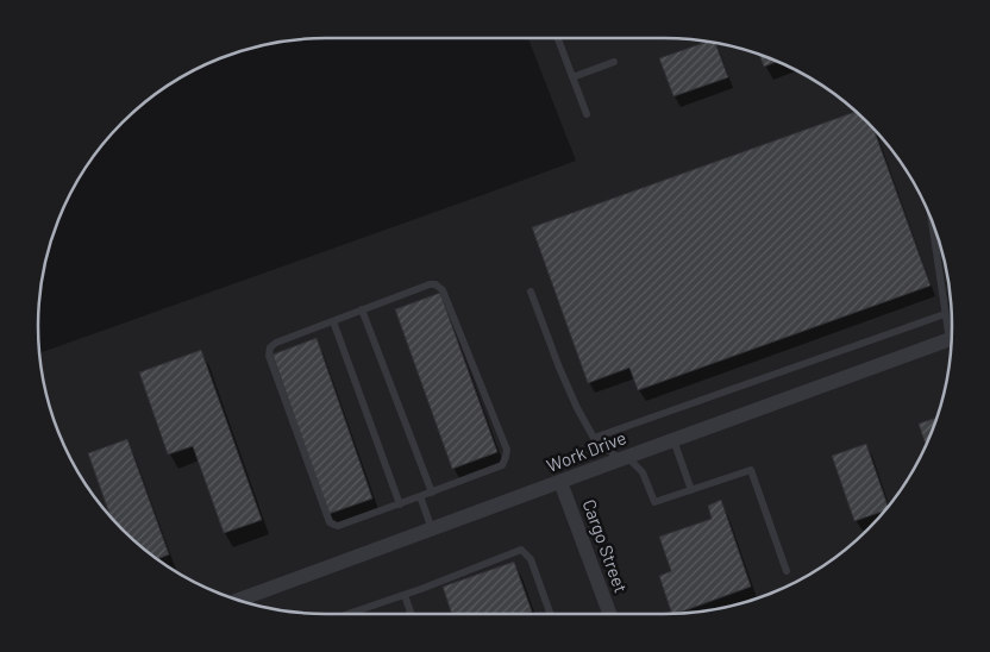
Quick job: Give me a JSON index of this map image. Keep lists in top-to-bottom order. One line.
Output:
{"streets":{"street":["Work Drive","Cargo Street"]},"crossings":[["Work Drive","Cargo Street"]]}
